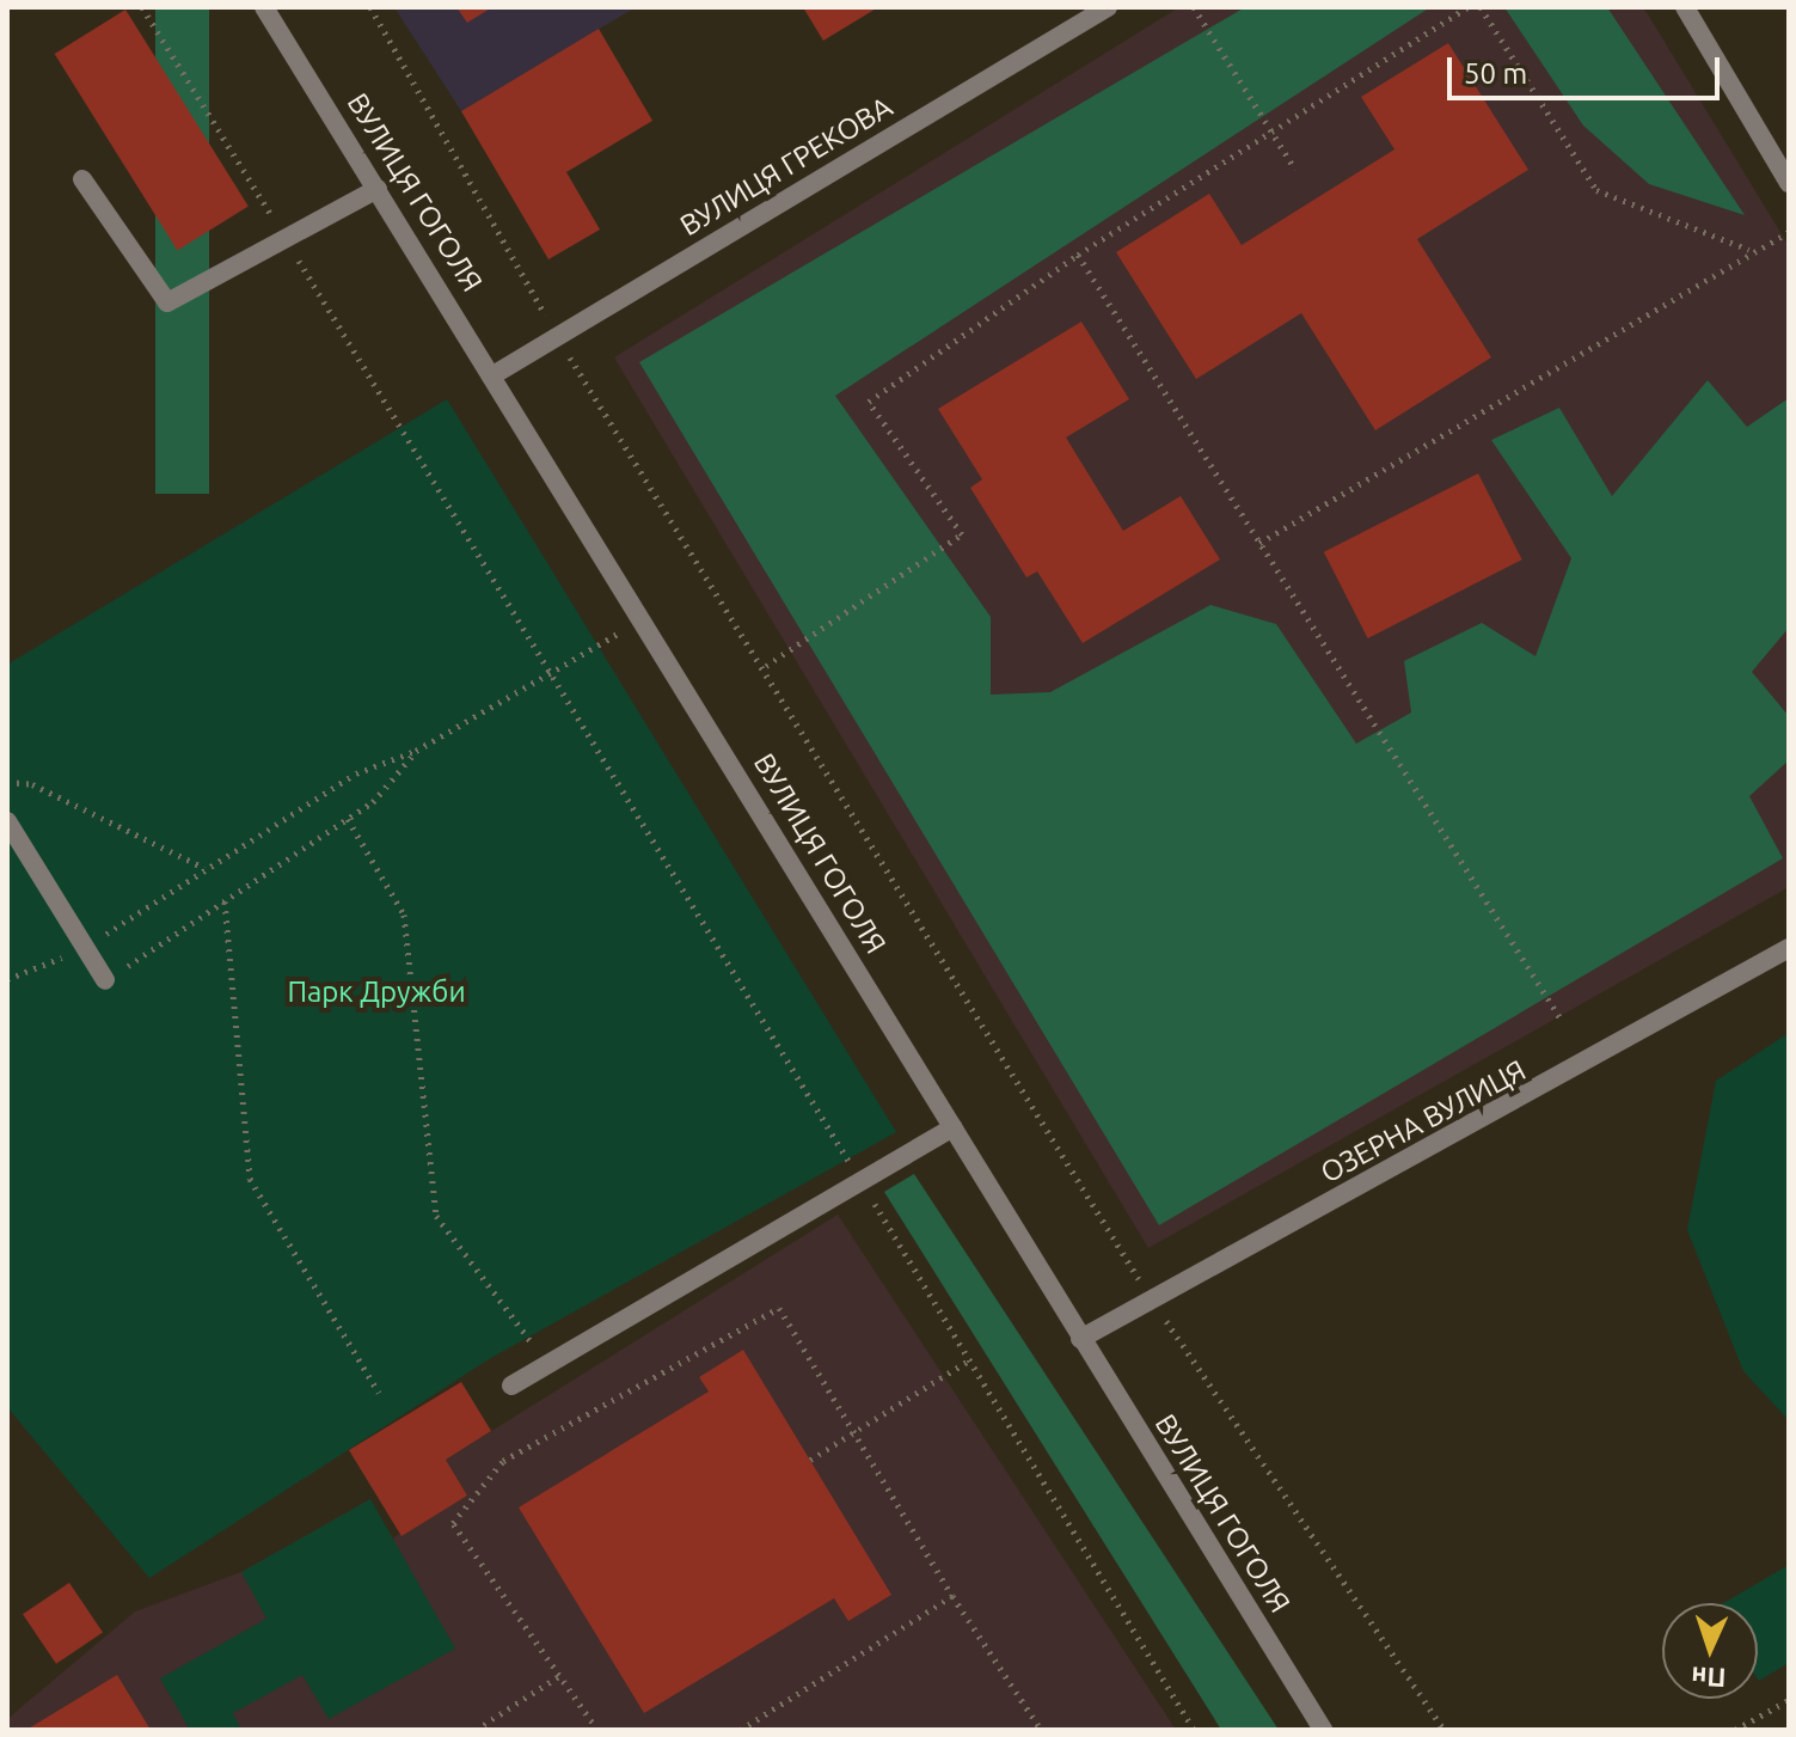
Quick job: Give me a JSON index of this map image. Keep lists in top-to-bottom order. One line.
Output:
{"streets":{"street":["ВУЛИЦЯ ГРЕКОВА","ВУЛИЦЯ ГОГОЛЯ","ОЗЕРНА ВУЛИЦЯ"]},"crossings":[["ВУЛИЦЯ ГРЕКОВА","ВУЛИЦЯ ГОГОЛЯ"],["ВУЛИЦЯ ГОГОЛЯ","ОЗЕРНА ВУЛИЦЯ"]],"parks":["Парк Дружби"],"scale_bar":"50 m","north":"bottom"}
